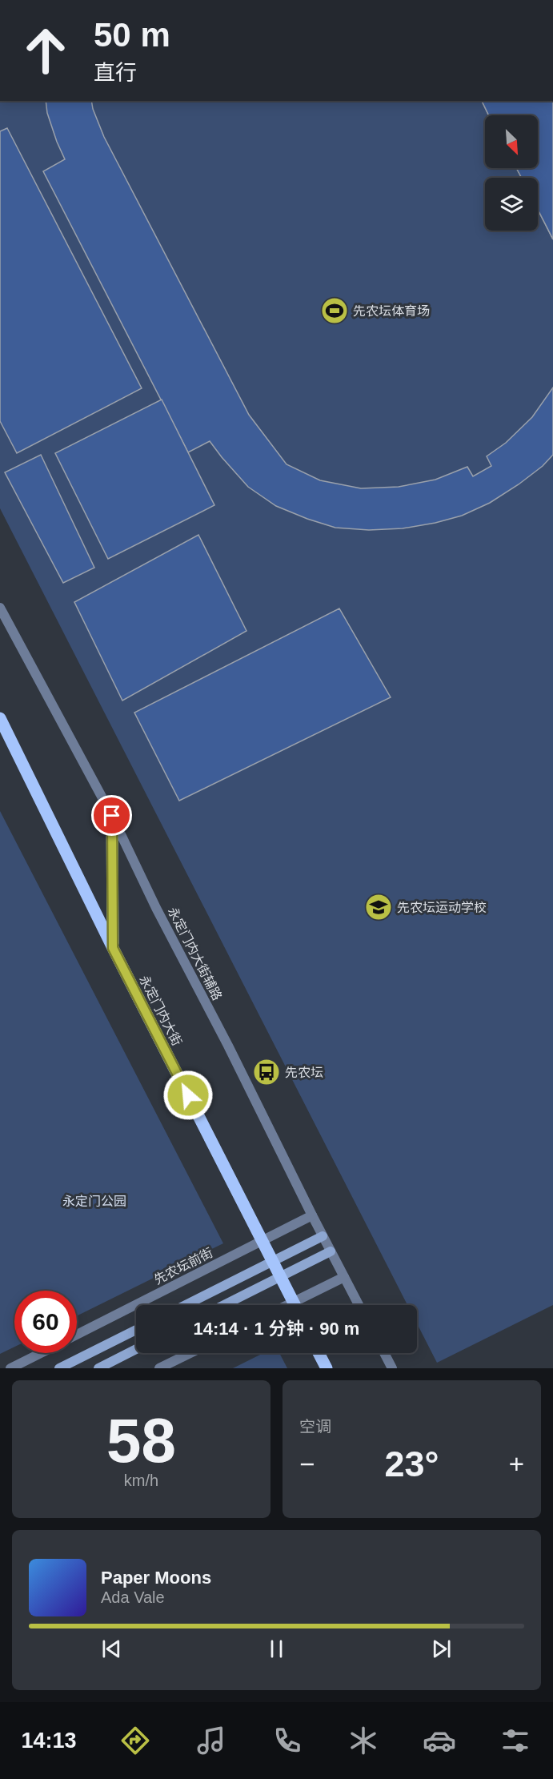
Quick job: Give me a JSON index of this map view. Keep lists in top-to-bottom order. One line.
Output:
{"streets":{"main road":["永定门内大街"],"street":["永定门内大街辅路","先农坛前街"]},"crossings":[["永定门内大街辅路","先农坛前街"],["永定门内大街","先农坛前街"]],"parks":["永定门公园"],"places":{"sports":["先农坛体育场"],"school or university":["先农坛运动学校"],"bus stop":["先农坛"]},"north":"bottom right","page":{"turn":["50 m","直行"],"limit":"60","trip":"14:14 · 1 分钟 · 90 m","tile":[["58","km/h"],"空调"],"heat":["−","23°","+"],"song":["Paper Moons","Ada Vale"],"tabs":"14:13"}}
